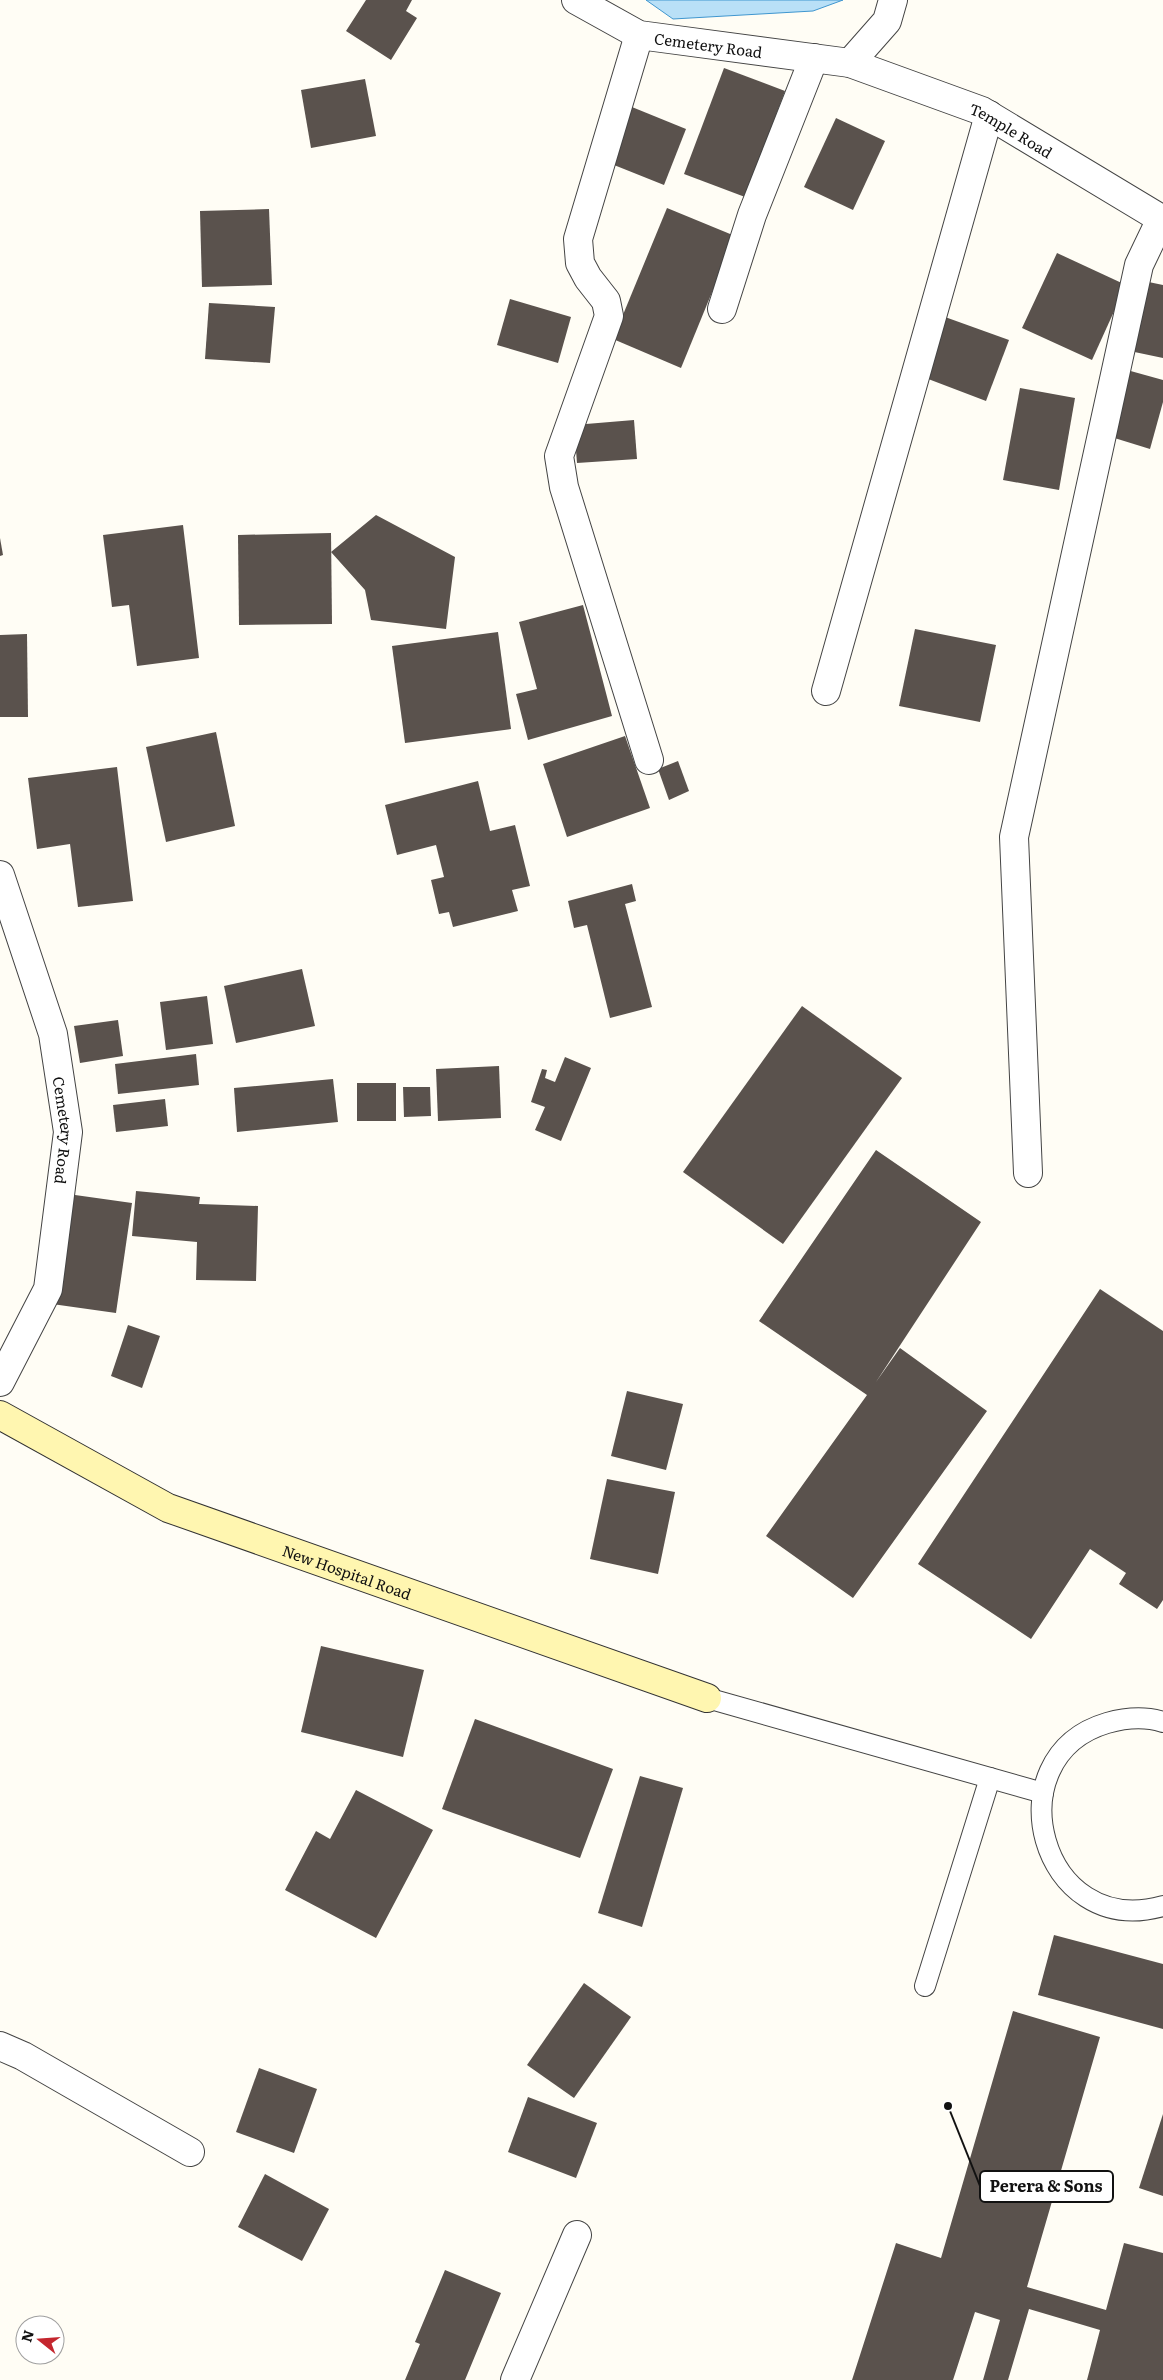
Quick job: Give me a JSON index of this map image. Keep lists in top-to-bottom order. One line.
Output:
{"streets":{"main road":["New Hospital Road"],"street":["Cemetery Road","Temple Road"]},"crossings":[["Cemetery Road","Temple Road"]],"places":["Perera & Sons"],"north":"left"}
